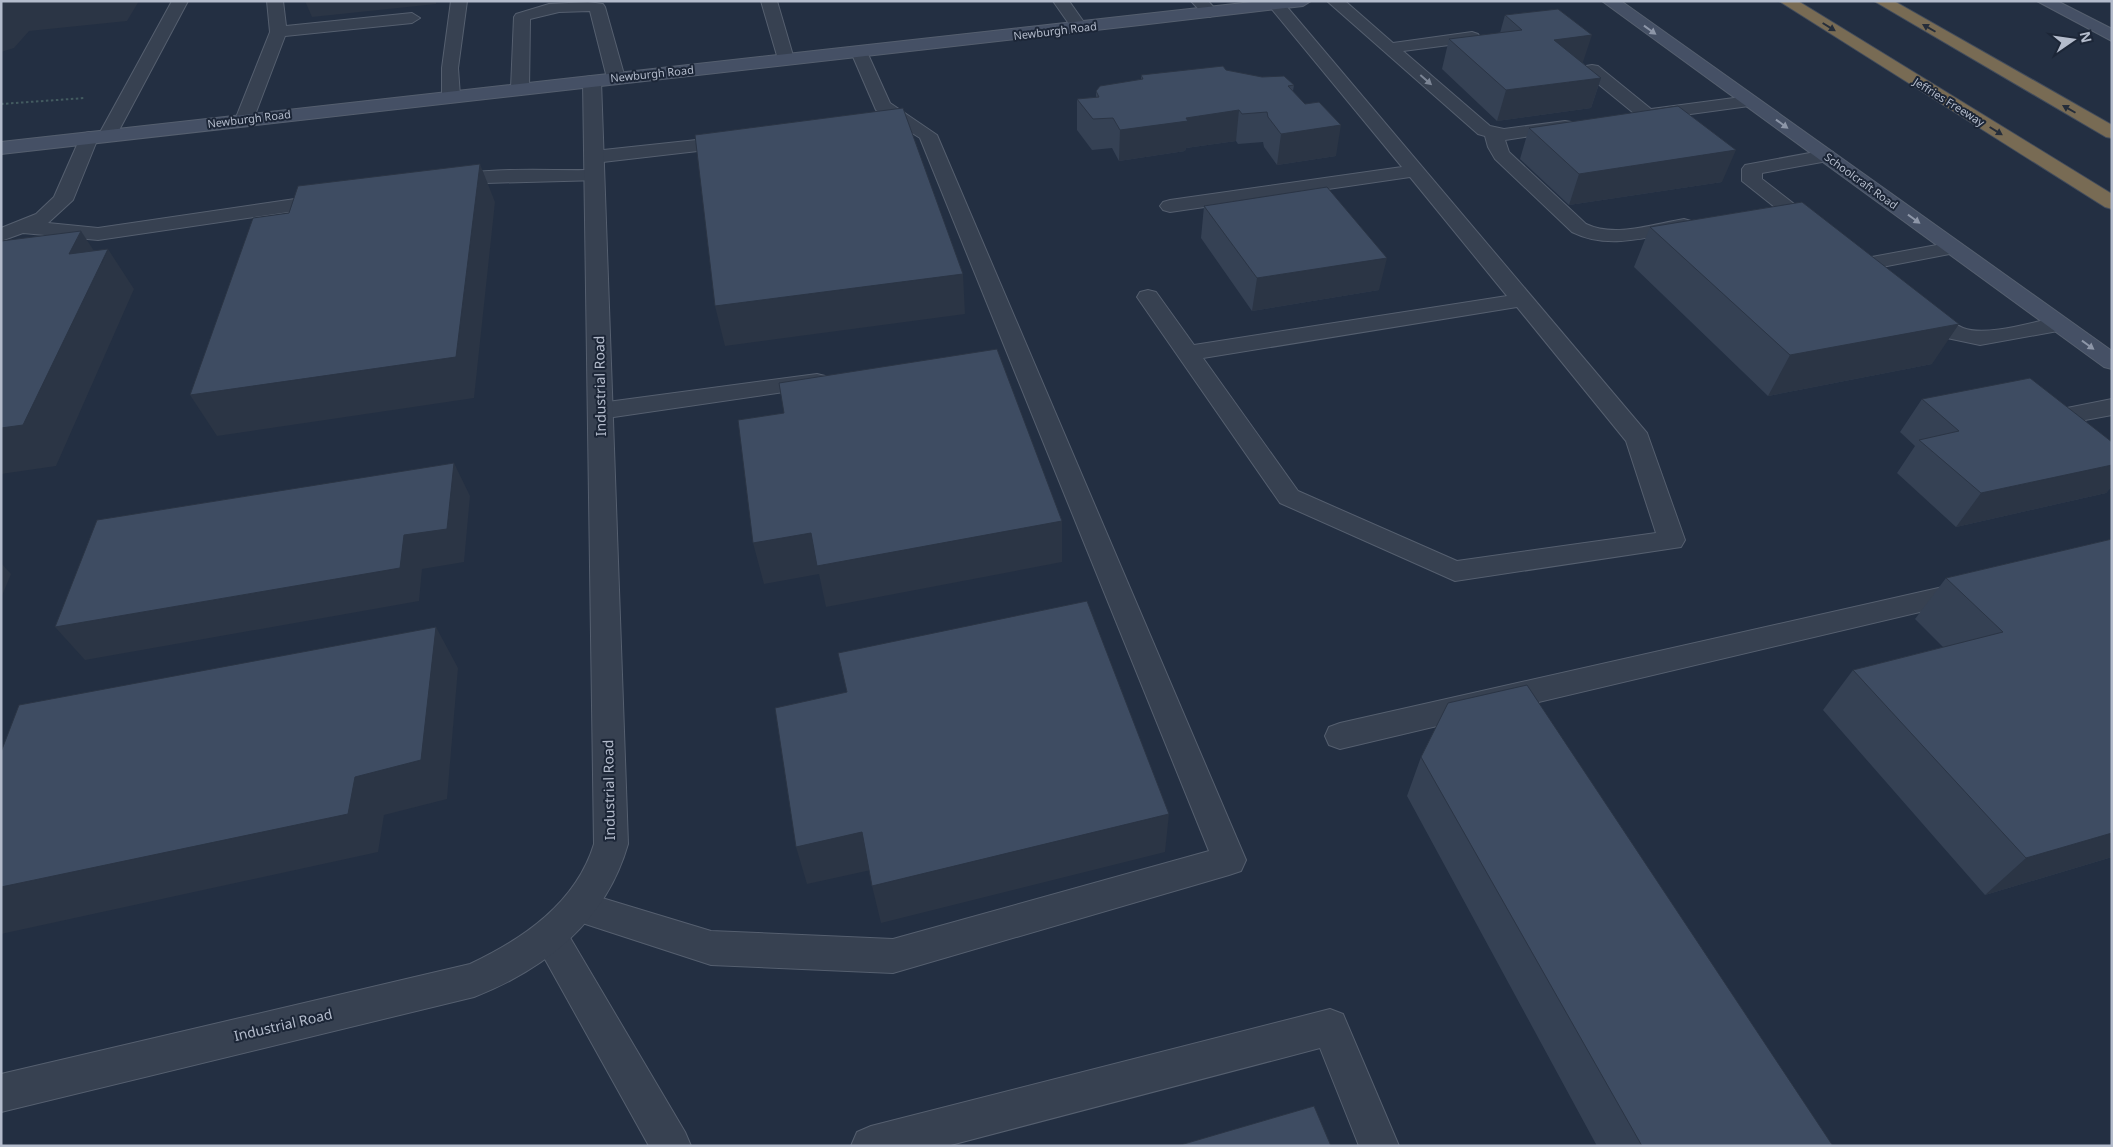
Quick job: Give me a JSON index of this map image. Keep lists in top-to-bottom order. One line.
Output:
{"streets":{"highway":["Jeffries Freeway"],"main road":["Newburgh Road","Schoolcraft Road"],"street":["Industrial Road"]},"crossings":[["Newburgh Road","Industrial Road"]],"one_way":["Schoolcraft Road"],"north":"right"}
